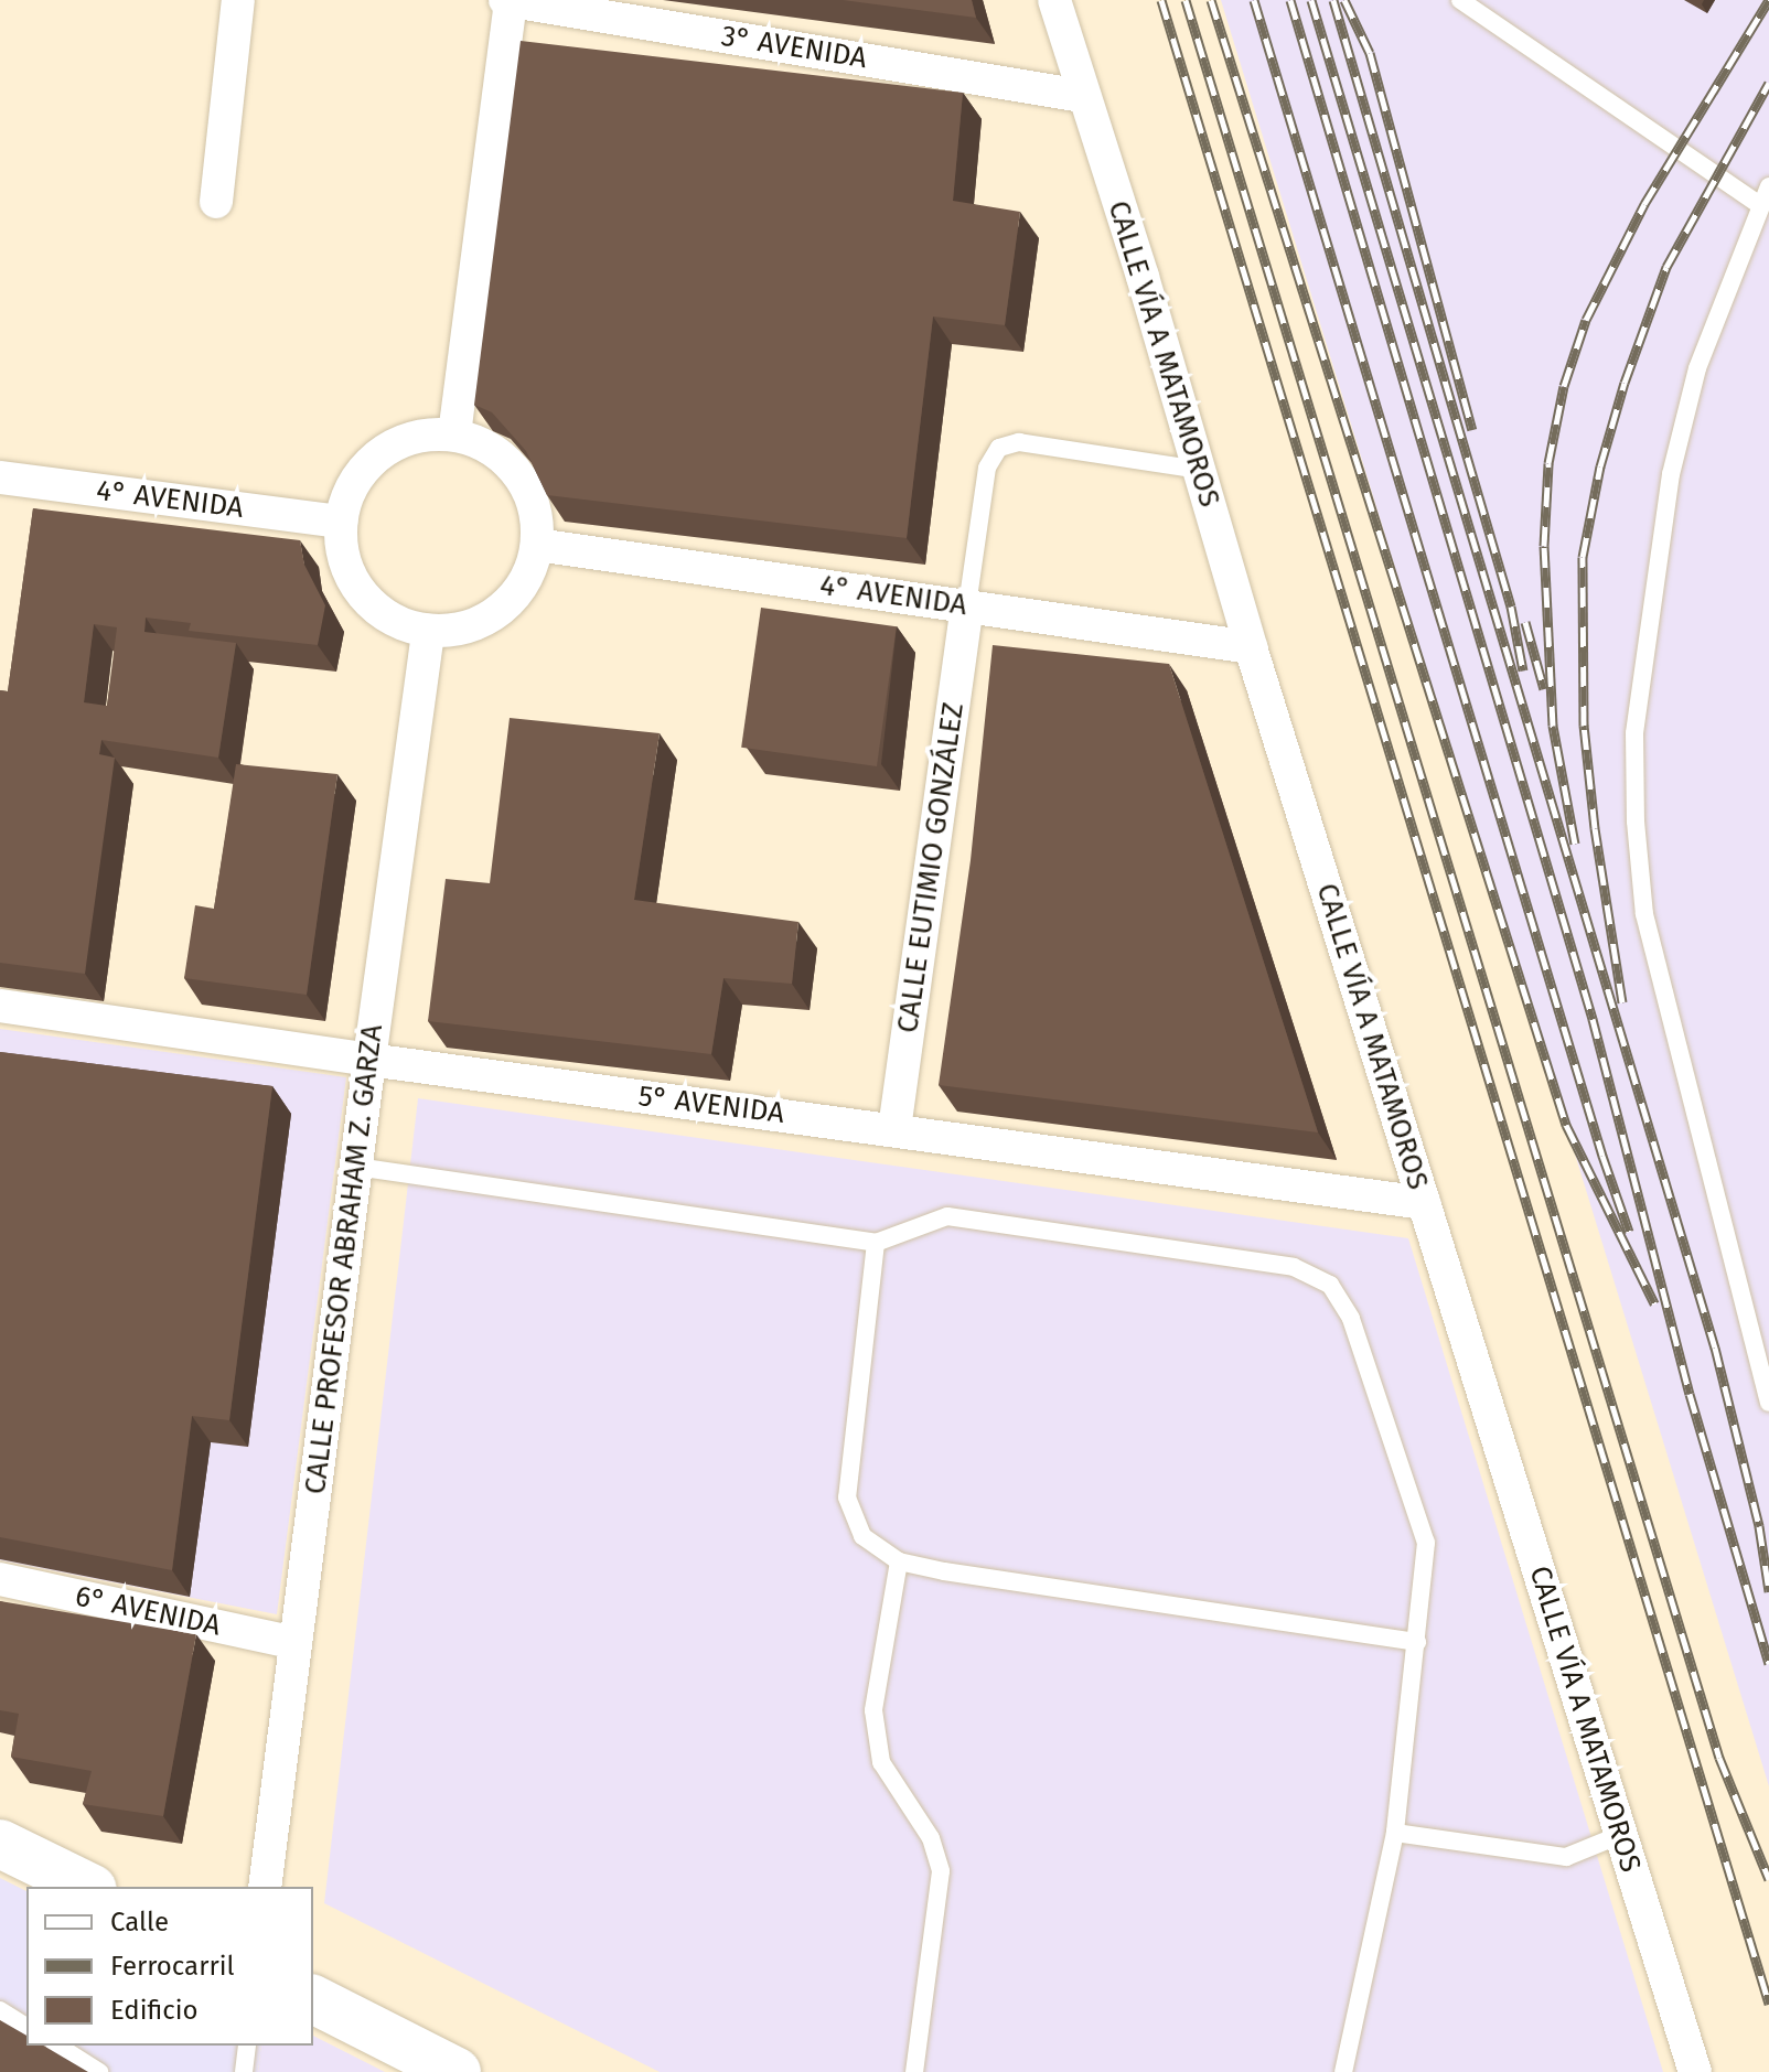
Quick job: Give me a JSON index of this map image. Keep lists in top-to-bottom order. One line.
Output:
{"streets":{"street":["3° AVENIDA","CALLE VÍA A MATAMOROS","4° AVENIDA","CALLE EUTIMIO GONZÁLEZ","5° AVENIDA","CALLE PROFESOR ABRAHAM Z. GARZA","6° AVENIDA"]},"crossings":[["3° AVENIDA","CALLE VÍA A MATAMOROS"],["CALLE VÍA A MATAMOROS","4° AVENIDA"],["CALLE VÍA A MATAMOROS","5° AVENIDA"],["4° AVENIDA","CALLE EUTIMIO GONZÁLEZ"],["4° AVENIDA","CALLE PROFESOR ABRAHAM Z. GARZA"],["CALLE EUTIMIO GONZÁLEZ","5° AVENIDA"],["5° AVENIDA","CALLE PROFESOR ABRAHAM Z. GARZA"],["CALLE PROFESOR ABRAHAM Z. GARZA","6° AVENIDA"]],"legend":["Calle","Ferrocarril","Edificio"]}
